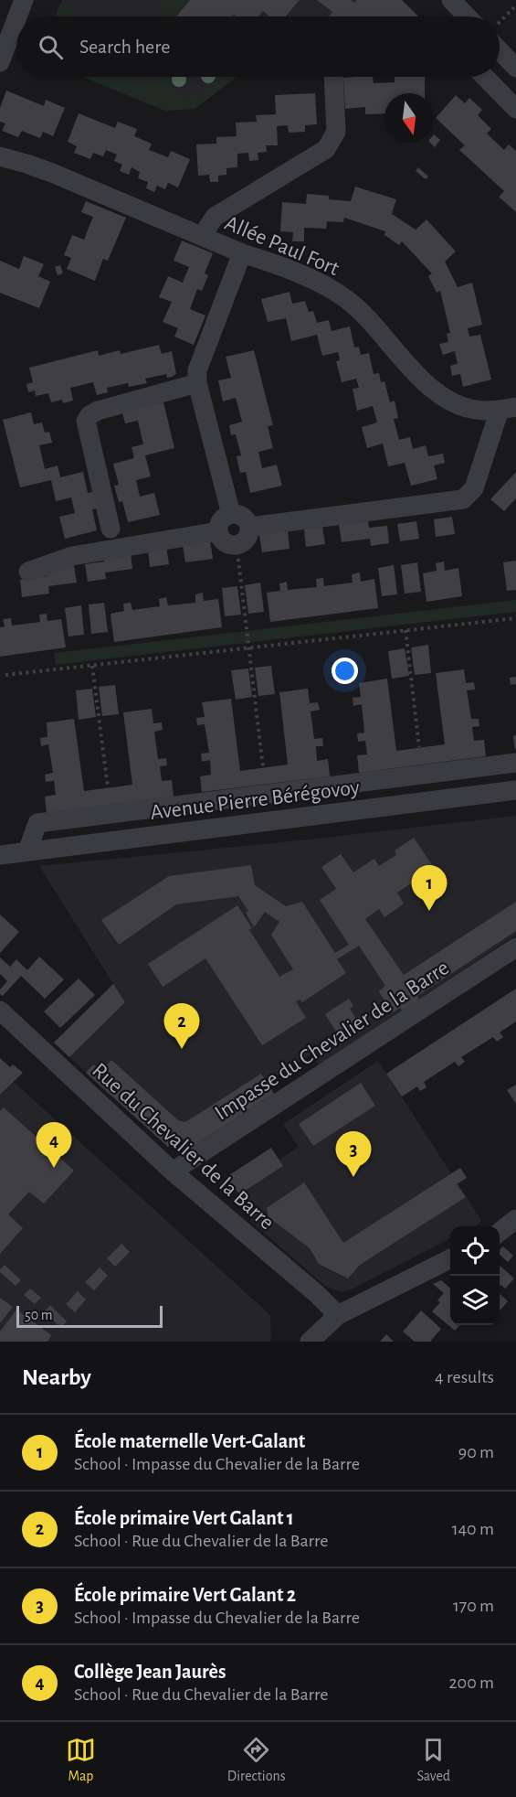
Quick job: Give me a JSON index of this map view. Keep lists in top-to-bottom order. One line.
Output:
{"streets":{"street":["Allée Paul Fort","Avenue Pierre Bérégovoy","Impasse du Chevalier de la Barre","Rue du Chevalier de la Barre"]},"crossings":[["Impasse du Chevalier de la Barre","Rue du Chevalier de la Barre"]],"scale_bar":"50 m","north":"bottom","page":{"search":"Search here","pins":["1","2","4","3"],"scale":"50 m","heading":["Nearby","4 results"],"list":[{"mark":"1","name":"École maternelle Vert-Galant","note":"School · Impasse du Chevalier de la Barre","value":"90 m"},{"mark":"2","name":"École primaire Vert Galant 1","note":"School · Rue du Chevalier de la Barre","value":"140 m"},{"mark":"3","name":"École primaire Vert Galant 2","note":"School · Impasse du Chevalier de la Barre","value":"170 m"},{"mark":"4","name":"Collège Jean Jaurès","note":"School · Rue du Chevalier de la Barre","value":"200 m"}],"nav":["Map","Directions","Saved"]}}
